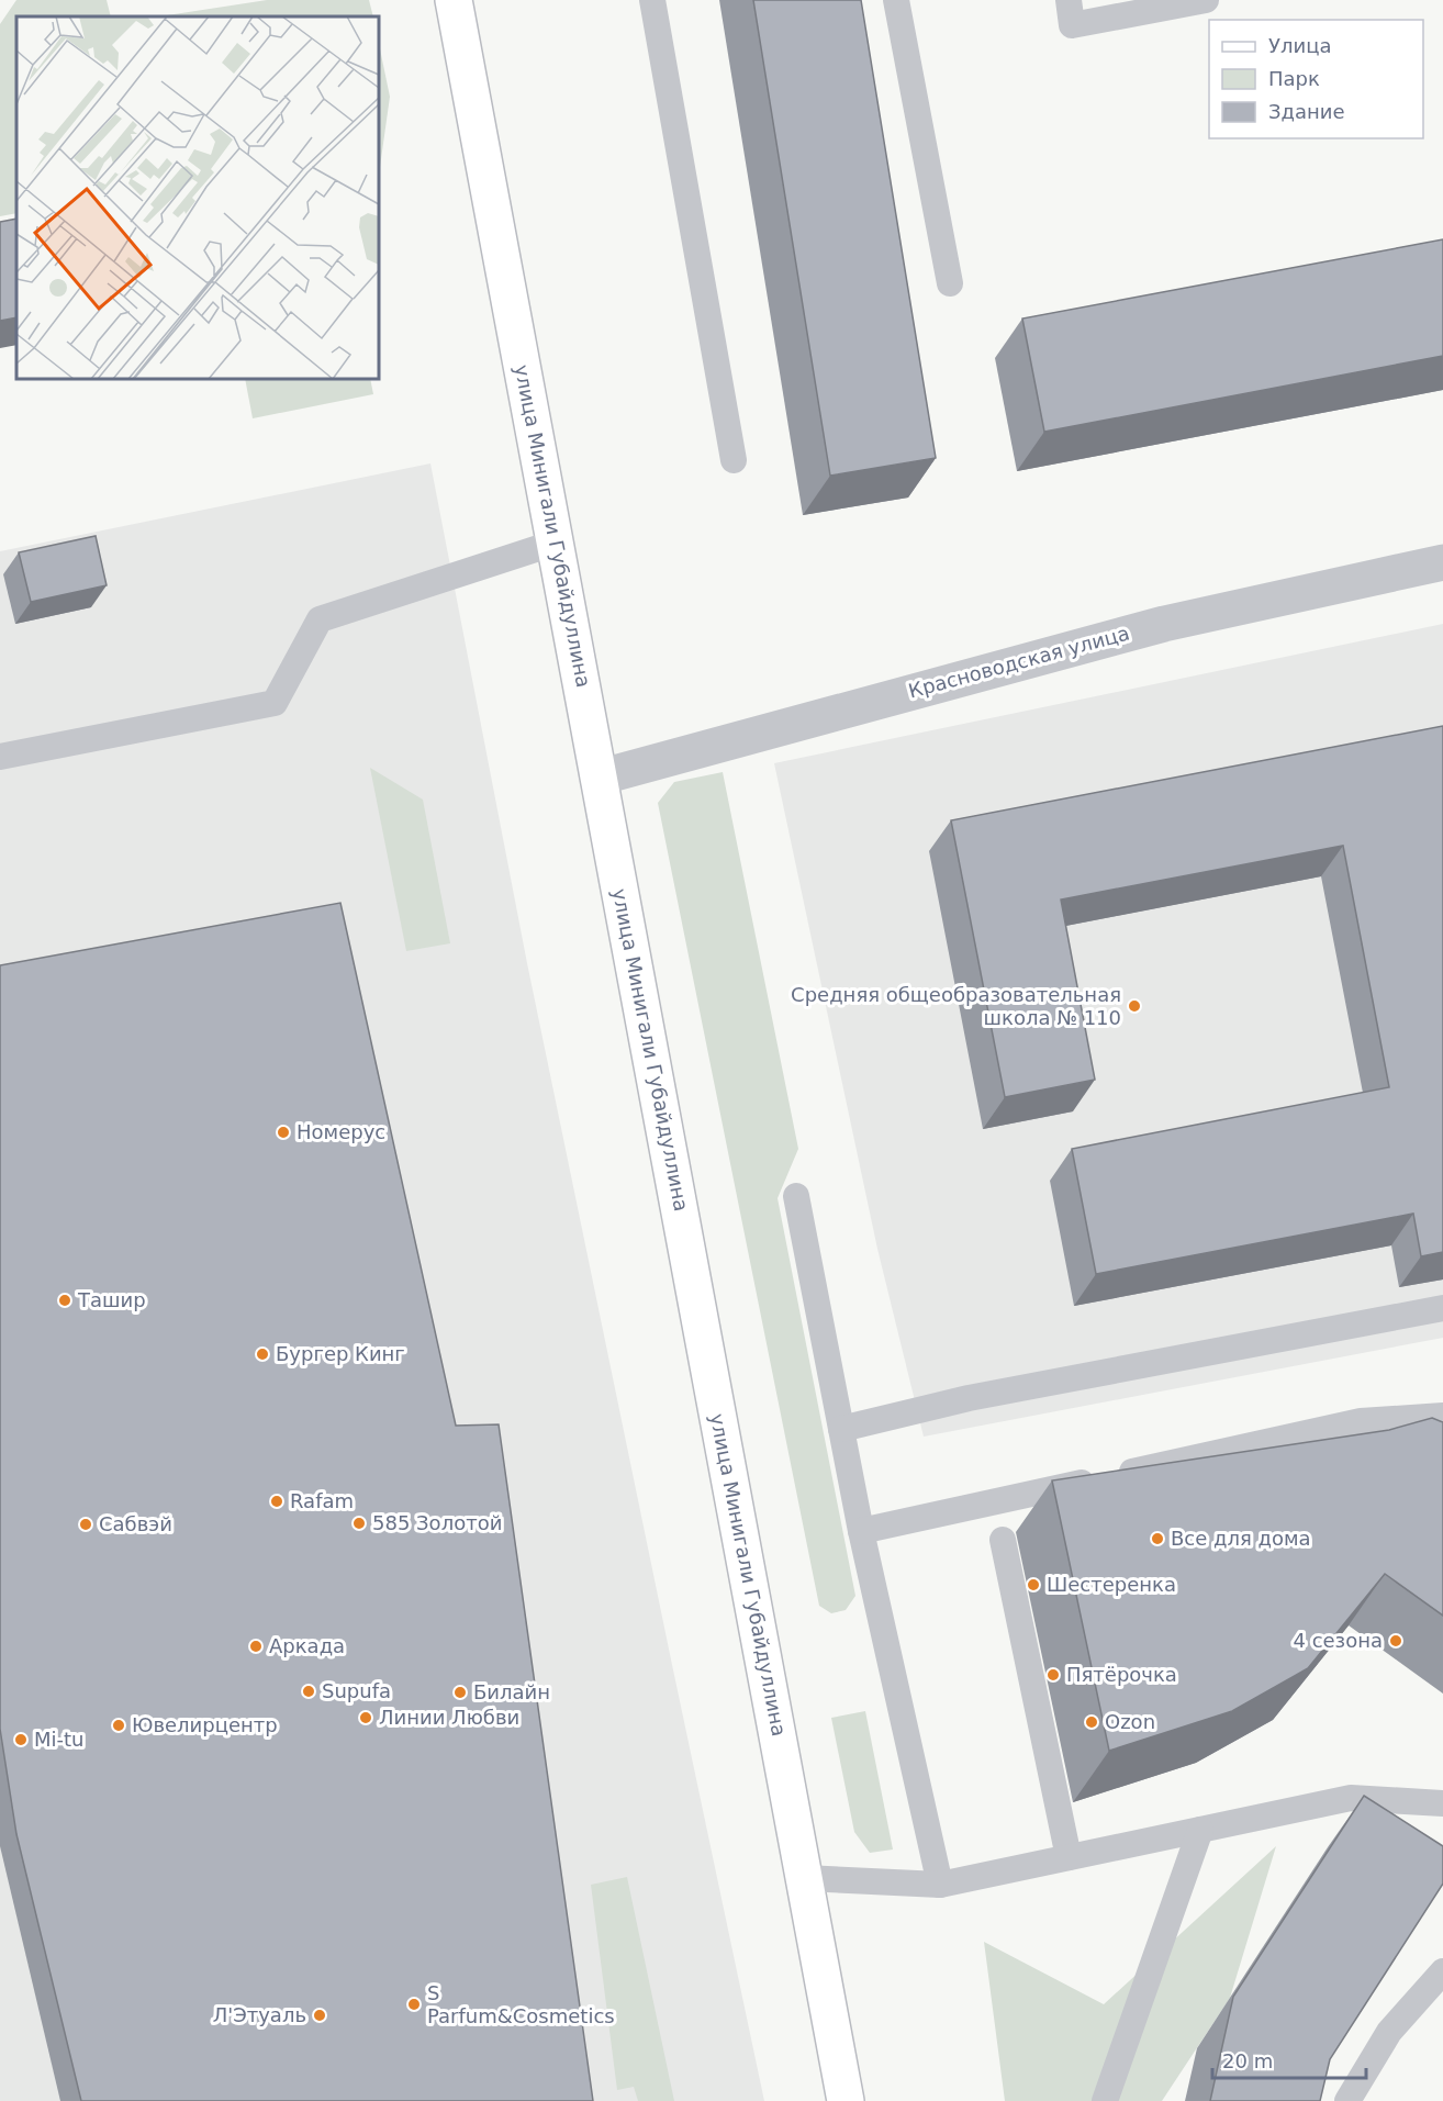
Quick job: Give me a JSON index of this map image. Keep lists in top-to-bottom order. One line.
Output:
{"streets":{"main road":["улица Минигали Губайдуллина"],"street":["Красноводская улица"]},"crossings":[["улица Минигали Губайдуллина","Красноводская улица"]],"places":["Средняя общеобразовательная школа № 110","Номерус","Ташир","Бургер Кинг","Rafam","585 Золотой","Сабвэй","Все для дома","Шестеренка","4 сезона","Аркада","Пятёрочка","Supufa","Билайн","Линии Любви","Ozon","Ювелирцентр","Mi-tu","S Parfum&Cosmetics","Л'Этуаль"],"legend":["Улица","Парк","Здание"],"scale_bar":"20 m"}
